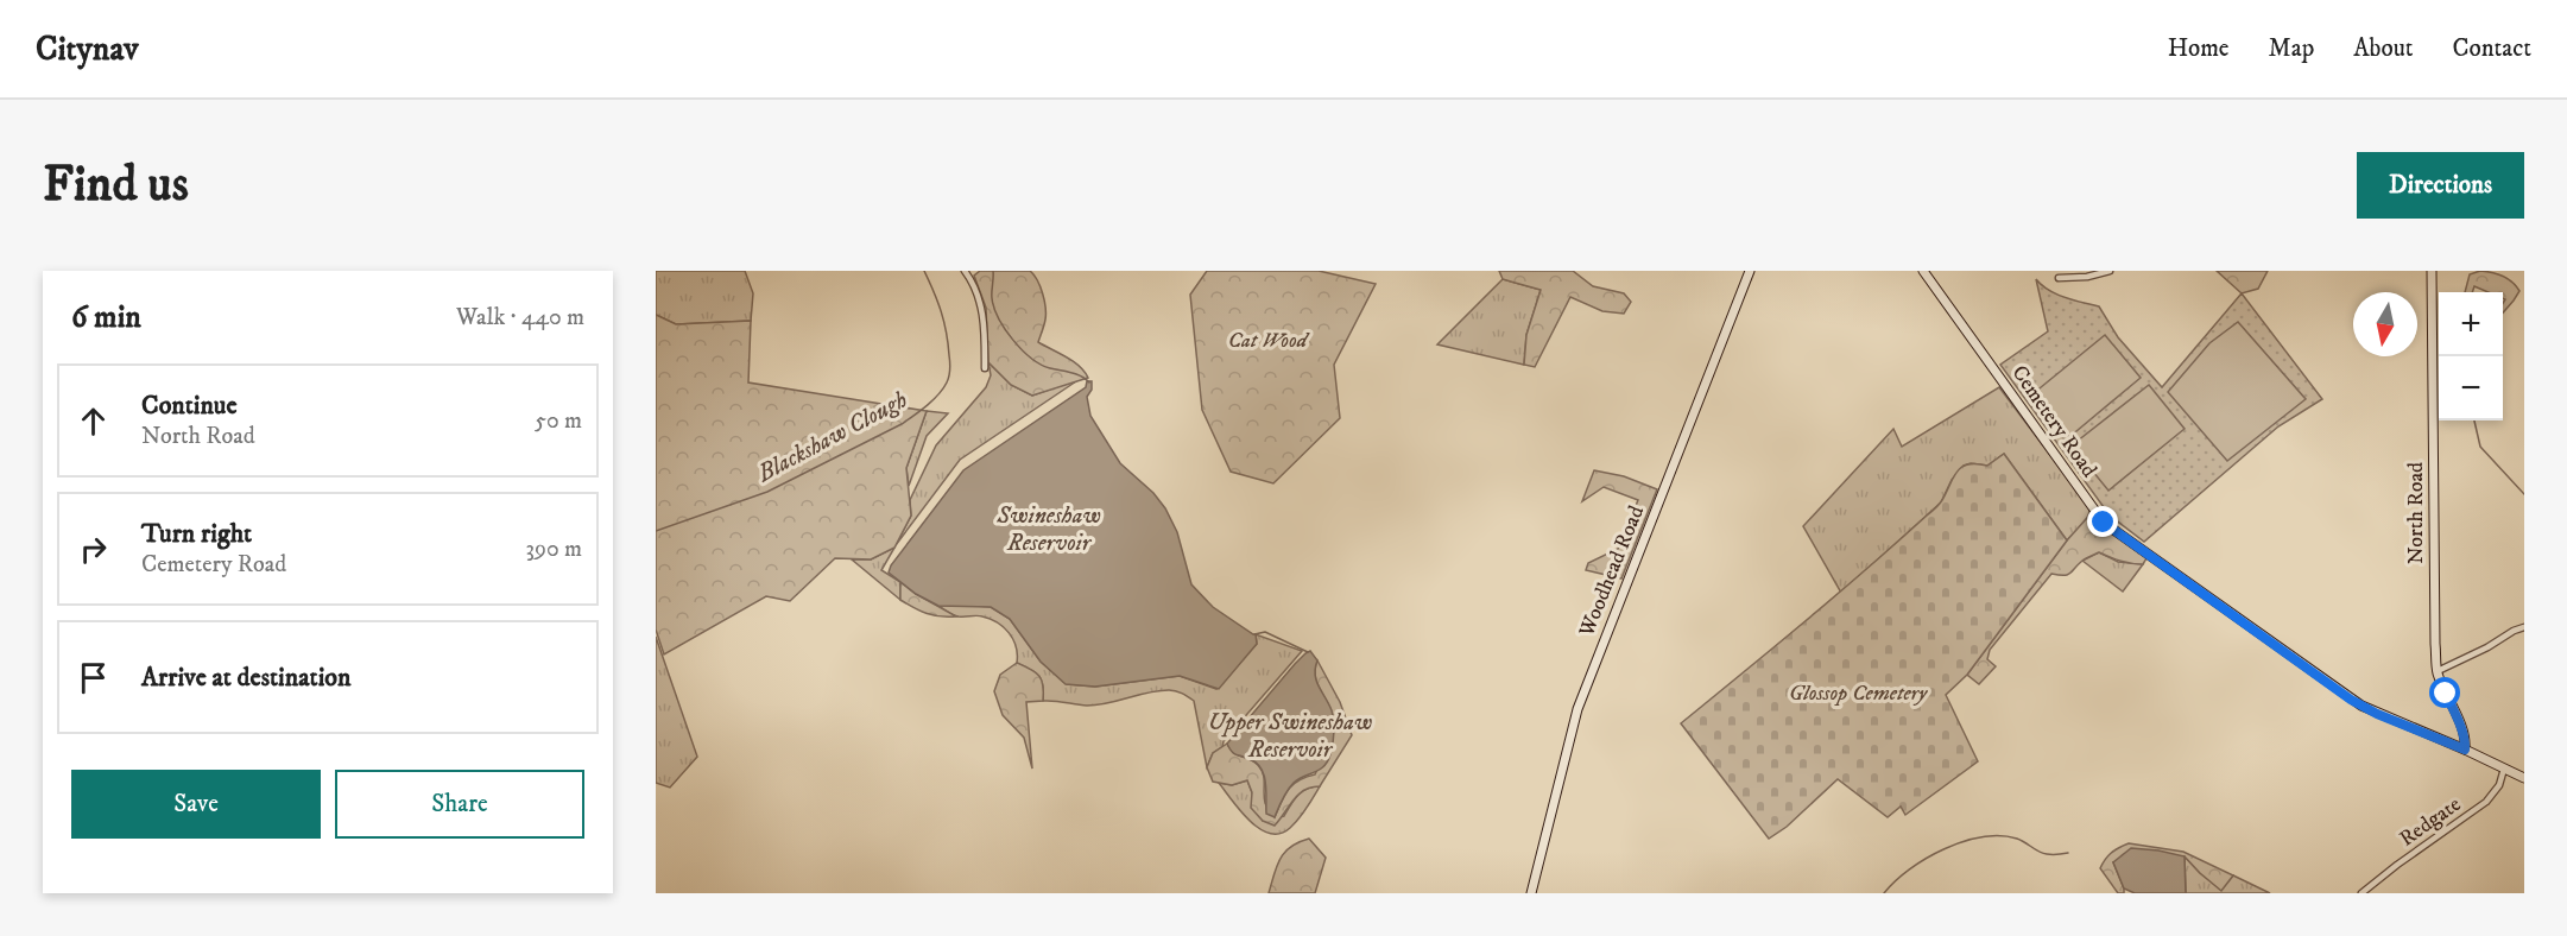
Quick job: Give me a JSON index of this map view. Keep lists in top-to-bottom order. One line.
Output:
{"streets":{"street":["Cemetery Road","North Road","Woodhead Road","Redgate"]},"crossings":[["Cemetery Road","North Road"],["Cemetery Road","Redgate"]],"water":["Blackshaw Clough","Swineshaw Reservoir","Upper Swineshaw Reservoir"],"parks":["Cat Wood","Glossop Cemetery"],"north":"bottom","page":{"header":"Citynav","nav":["Home","Map","About","Contact"],"buttons":["Directions",["Save","Share"]],"title":"Find us","heading":["6 min","Walk · 440 m"],"map_buttons":["+","−"],"list":[["Continue","North Road","50 m"],["Turn right","Cemetery Road","390 m"],"Arrive at destination"]}}
